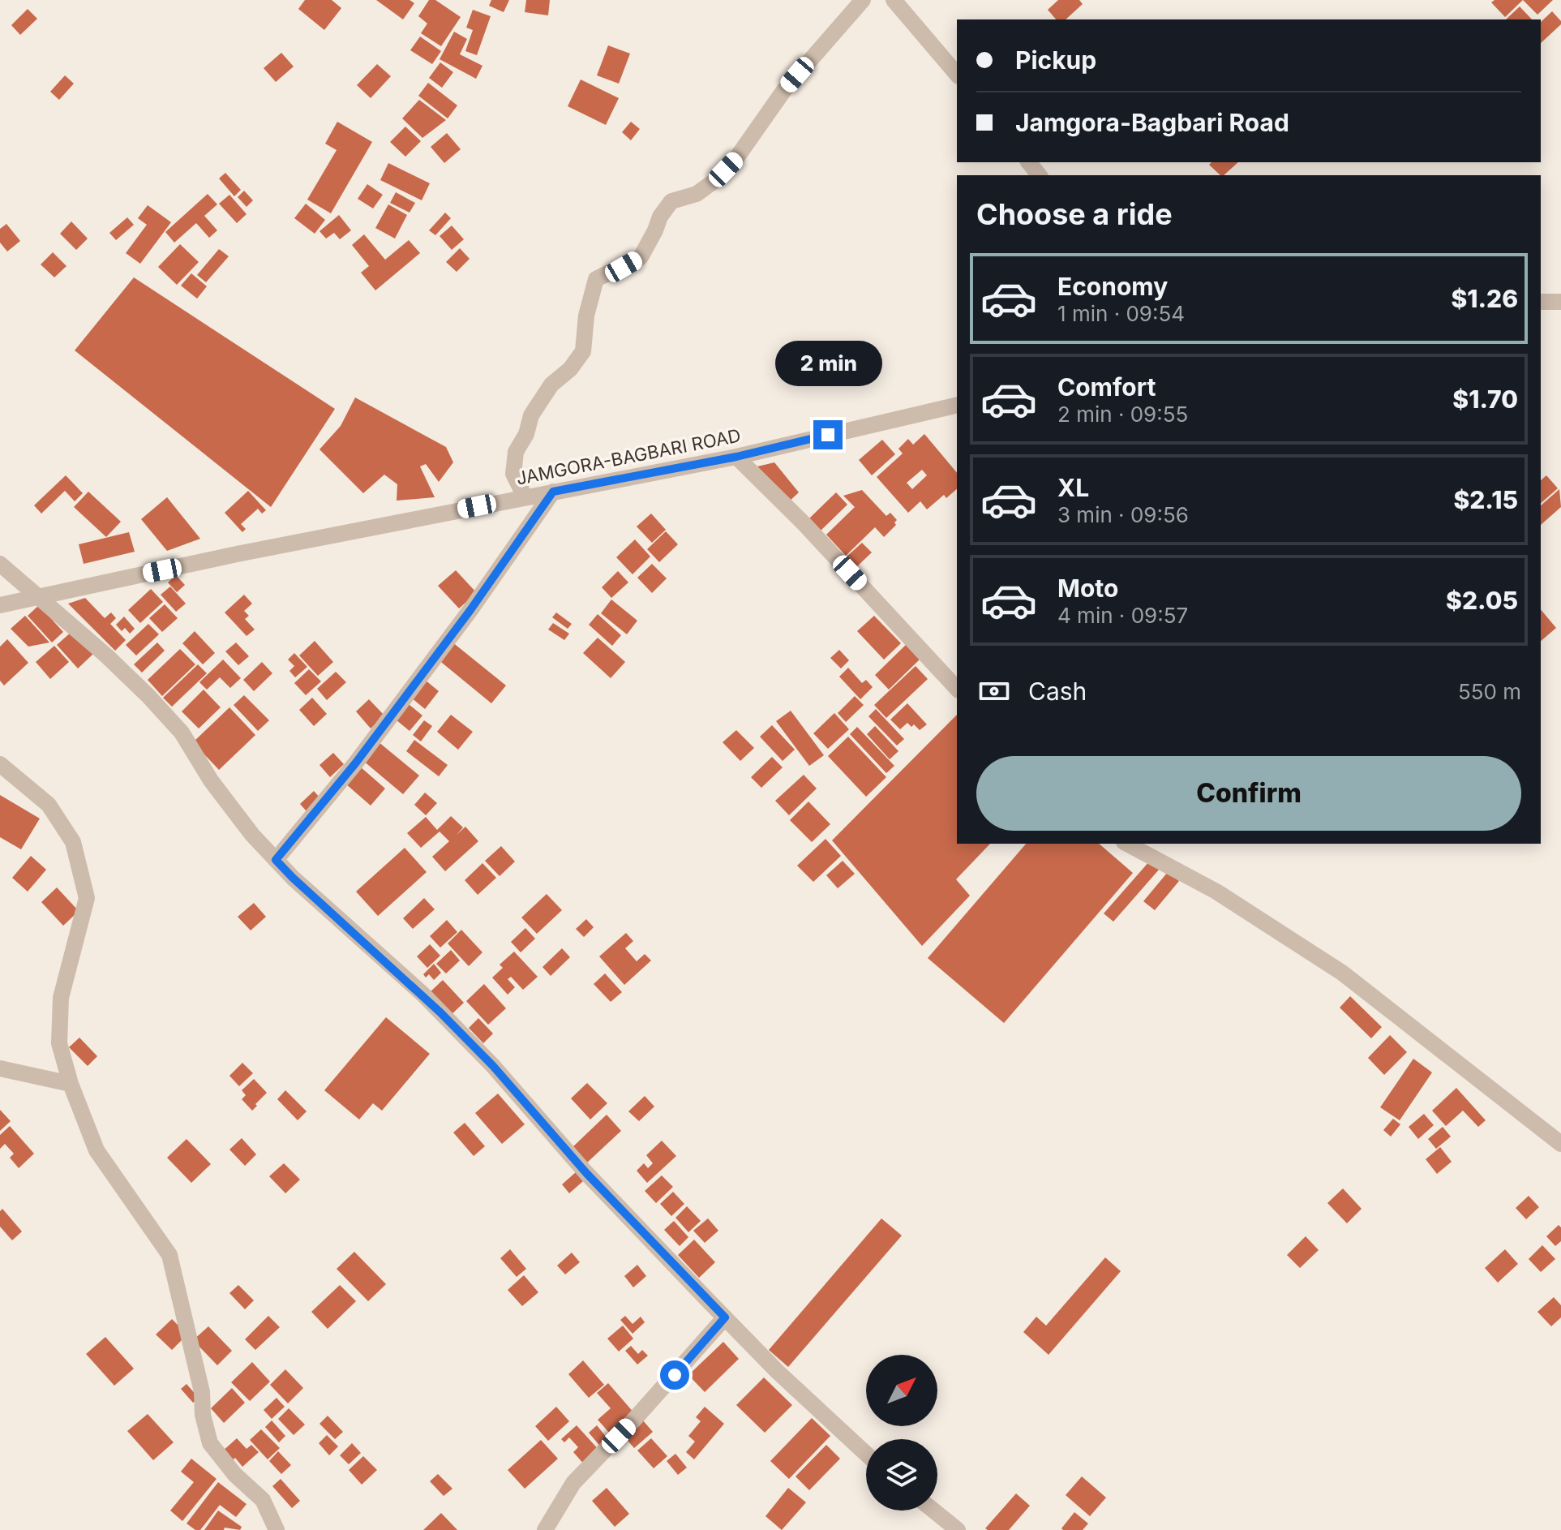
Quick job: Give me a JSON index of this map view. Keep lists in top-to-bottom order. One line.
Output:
{"streets":{"street":["JAMGORA-BAGBARI ROAD"]},"north":"top right","page":{"banner":["Pickup","Jamgora-Bagbari Road"],"heading":"Choose a ride","list":[{"name":"Economy","note":"1 min · 09:54","value":"$1.26"},{"name":"Comfort","note":"2 min · 09:55","value":"$1.70"},{"name":"XL","note":"3 min · 09:56","value":"$2.15"},{"name":"Moto","note":"4 min · 09:57","value":"$2.05"}],"bubble":"2 min","pay":["Cash","550 m"],"buttons":"Confirm"}}
